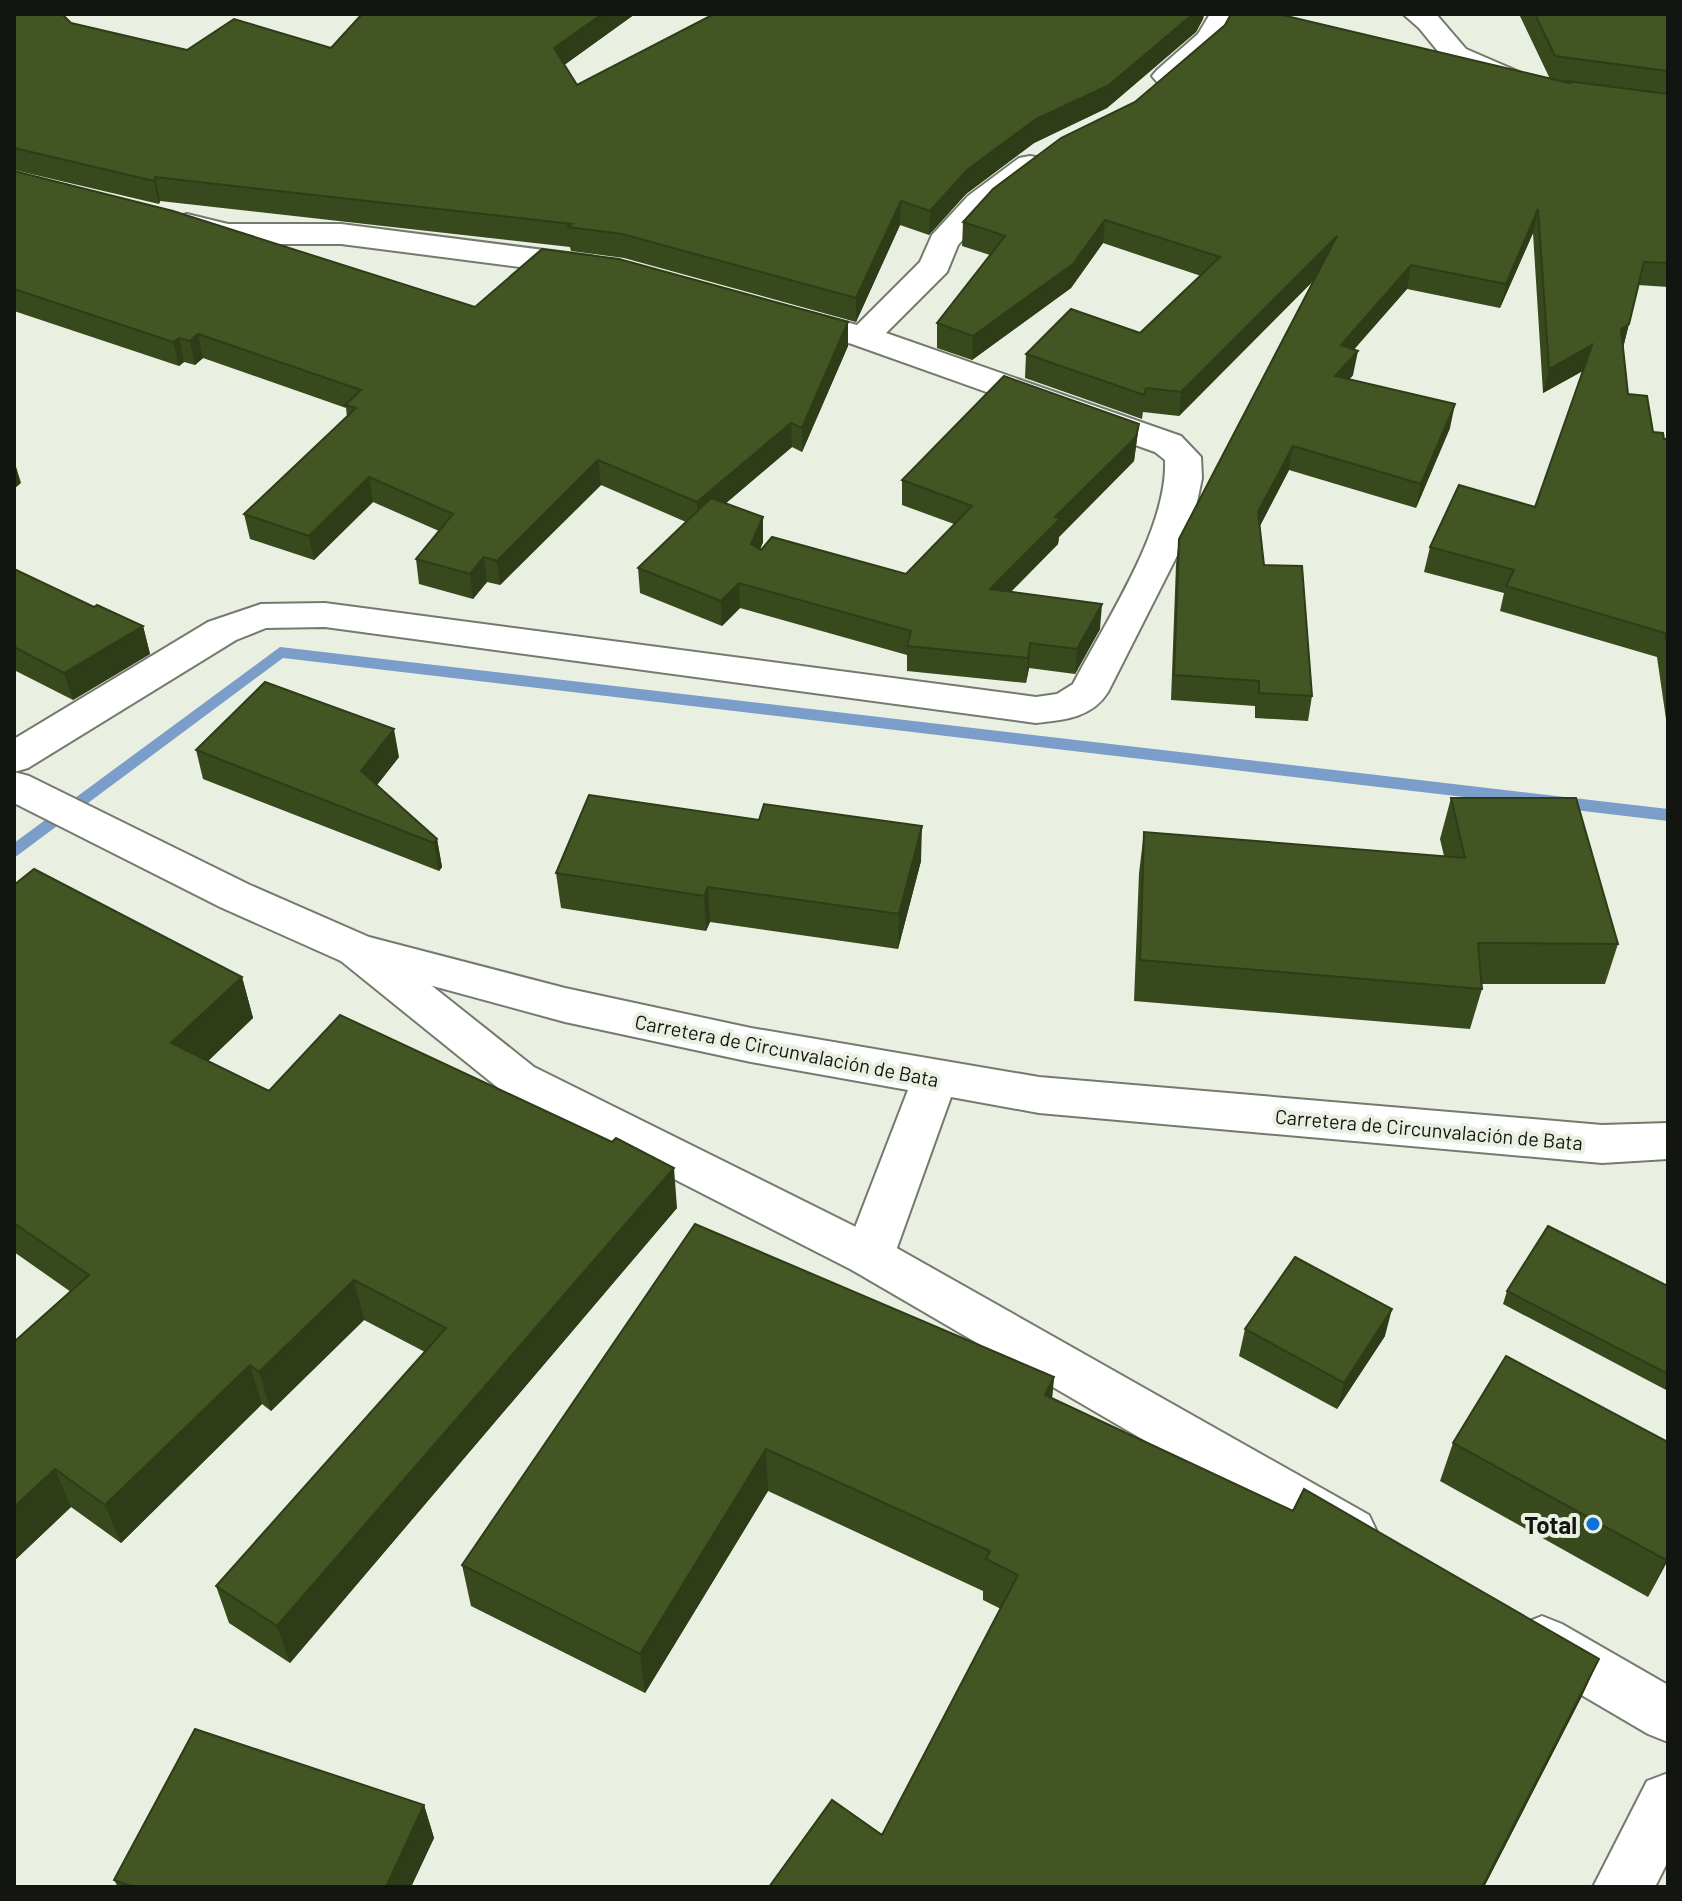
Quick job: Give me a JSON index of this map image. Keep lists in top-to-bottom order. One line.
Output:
{"streets":{"street":["Carretera de Circunvalación de Bata"]},"places":["Total"]}
